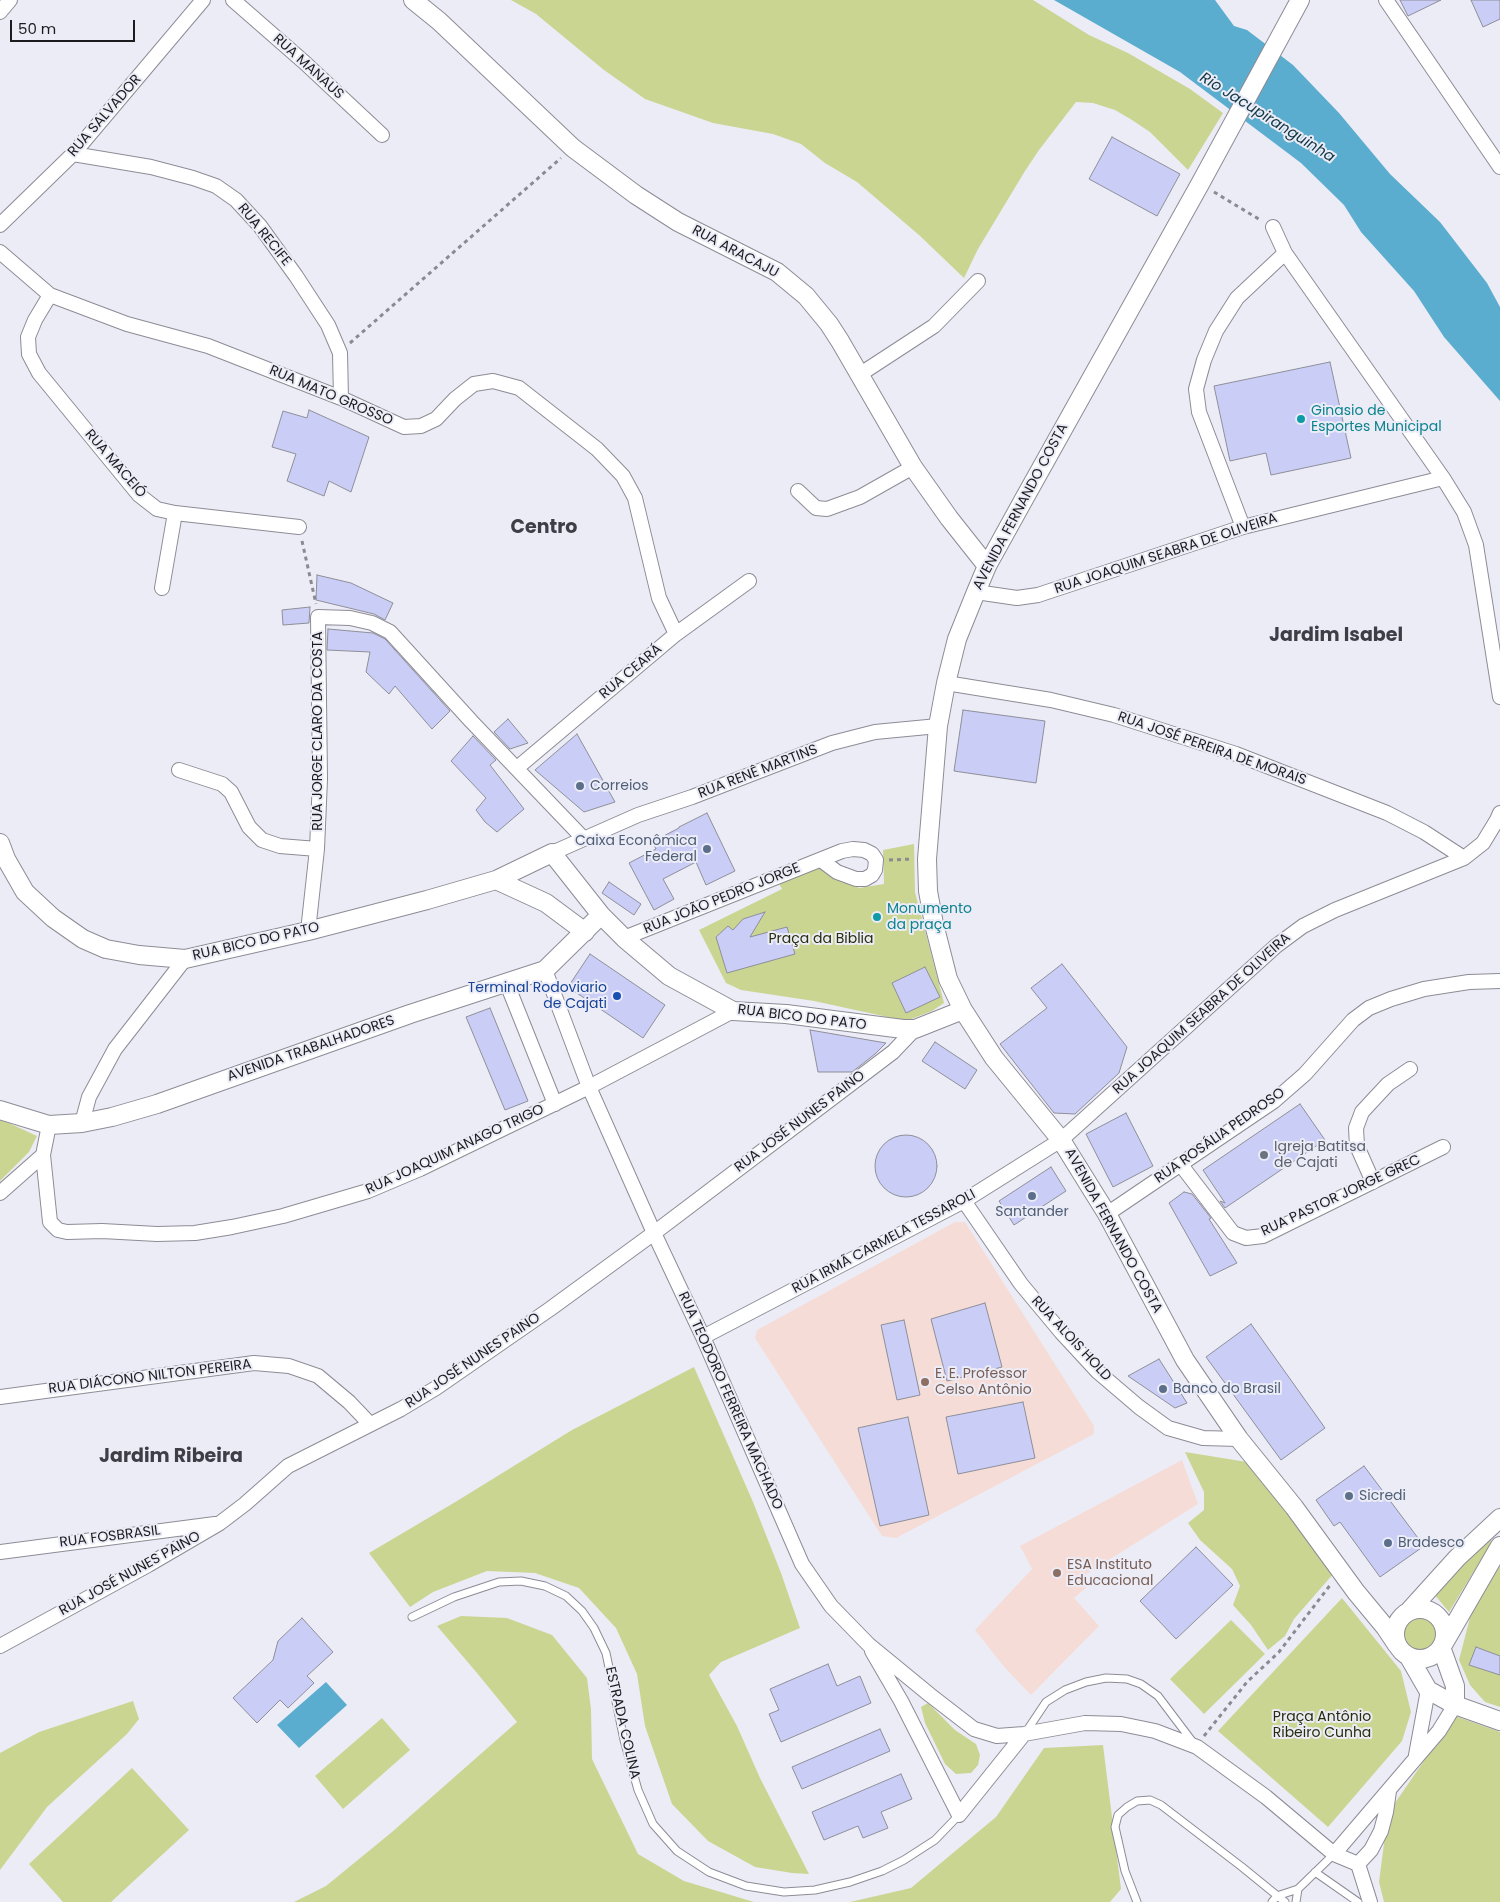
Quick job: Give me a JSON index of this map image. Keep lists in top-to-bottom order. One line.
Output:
{"streets":{"street":["RUA MANAUS","RUA SALVADOR","RUA RECIFE","RUA ARACAJU","RUA MATO GROSSO","RUA MACEIÓ","AVENIDA FERNANDO COSTA","RUA JOAQUIM SEABRA DE OLIVEIRA","RUA CEARÁ","RUA JORGE CLARO DA COSTA","RUA JOSÉ PEREIRA DE MORAIS","RUA RENÊ MARTINS","RUA JOÃO PEDRO JORGE","RUA BICO DO PATO","AVENIDA TRABALHADORES","RUA JOSÉ NUNES PAINO","RUA ROSÁLIA PEDROSO","RUA JOAQUIM ANAGO TRIGO","RUA PASTOR JORGE GREC","RUA IRMÃ CARMELA TESSAROLI","RUA ALOIS HOLD","RUA DIÁCONO NILTON PEREIRA","RUA TEODORO FERREIRA MACHADO","RUA FOSBRASIL"],"lane":["ESTRADA COLINA"]},"crossings":[["RUA SALVADOR","RUA RECIFE"],["RUA RECIFE","RUA MATO GROSSO"],["RUA ARACAJU","AVENIDA FERNANDO COSTA"],["RUA MATO GROSSO","RUA MACEIÓ"],["RUA MATO GROSSO","RUA CEARÁ"],["AVENIDA FERNANDO COSTA","RUA JOAQUIM SEABRA DE OLIVEIRA"],["AVENIDA FERNANDO COSTA","RUA JOSÉ PEREIRA DE MORAIS"],["AVENIDA FERNANDO COSTA","RUA RENÊ MARTINS"],["AVENIDA FERNANDO COSTA","RUA BICO DO PATO"],["AVENIDA FERNANDO COSTA","RUA ROSÁLIA PEDROSO"],["AVENIDA FERNANDO COSTA","RUA IRMÃ CARMELA TESSAROLI"],["AVENIDA FERNANDO COSTA","RUA ALOIS HOLD"],["RUA JOAQUIM SEABRA DE OLIVEIRA","RUA JOSÉ PEREIRA DE MORAIS"],["RUA JOAQUIM SEABRA DE OLIVEIRA","RUA IRMÃ CARMELA TESSAROLI"],["RUA CEARÁ","RUA JORGE CLARO DA COSTA"],["RUA JORGE CLARO DA COSTA","RUA RENÊ MARTINS"],["RUA JORGE CLARO DA COSTA","RUA BICO DO PATO"],["RUA RENÊ MARTINS","RUA BICO DO PATO"],["RUA JOÃO PEDRO JORGE","RUA BICO DO PATO"],["RUA BICO DO PATO","AVENIDA TRABALHADORES"],["RUA BICO DO PATO","RUA JOSÉ NUNES PAINO"],["RUA BICO DO PATO","RUA JOAQUIM ANAGO TRIGO"],["AVENIDA TRABALHADORES","RUA JOAQUIM ANAGO TRIGO"],["AVENIDA TRABALHADORES","RUA TEODORO FERREIRA MACHADO"],["RUA JOSÉ NUNES PAINO","RUA DIÁCONO NILTON PEREIRA"],["RUA JOSÉ NUNES PAINO","RUA TEODORO FERREIRA MACHADO"],["RUA JOSÉ NUNES PAINO","RUA FOSBRASIL"],["RUA ROSÁLIA PEDROSO","RUA PASTOR JORGE GREC"],["RUA JOAQUIM ANAGO TRIGO","RUA TEODORO FERREIRA MACHADO"],["RUA IRMÃ CARMELA TESSAROLI","RUA ALOIS HOLD"],["RUA IRMÃ CARMELA TESSAROLI","RUA TEODORO FERREIRA MACHADO"]],"districts":["Centro","Jardim Isabel","Jardim Ribeira"],"water":["Rio Jacupiranguinha"],"parks":["Praça da Biblia","Praça Antônio Ribeiro Cunha"],"places":["Ginasio de Esportes Municipal","Correios","Caixa Econômica Federal","Monumento da praça","Terminal Rodoviario de Cajati","Igreja Batitsa de Cajati","Santander","E. E. Professor Celso Antônio","Banco do Brasil","Sicredi","Bradesco","ESA Instituto Educacional"],"scale_bar":"50 m"}
